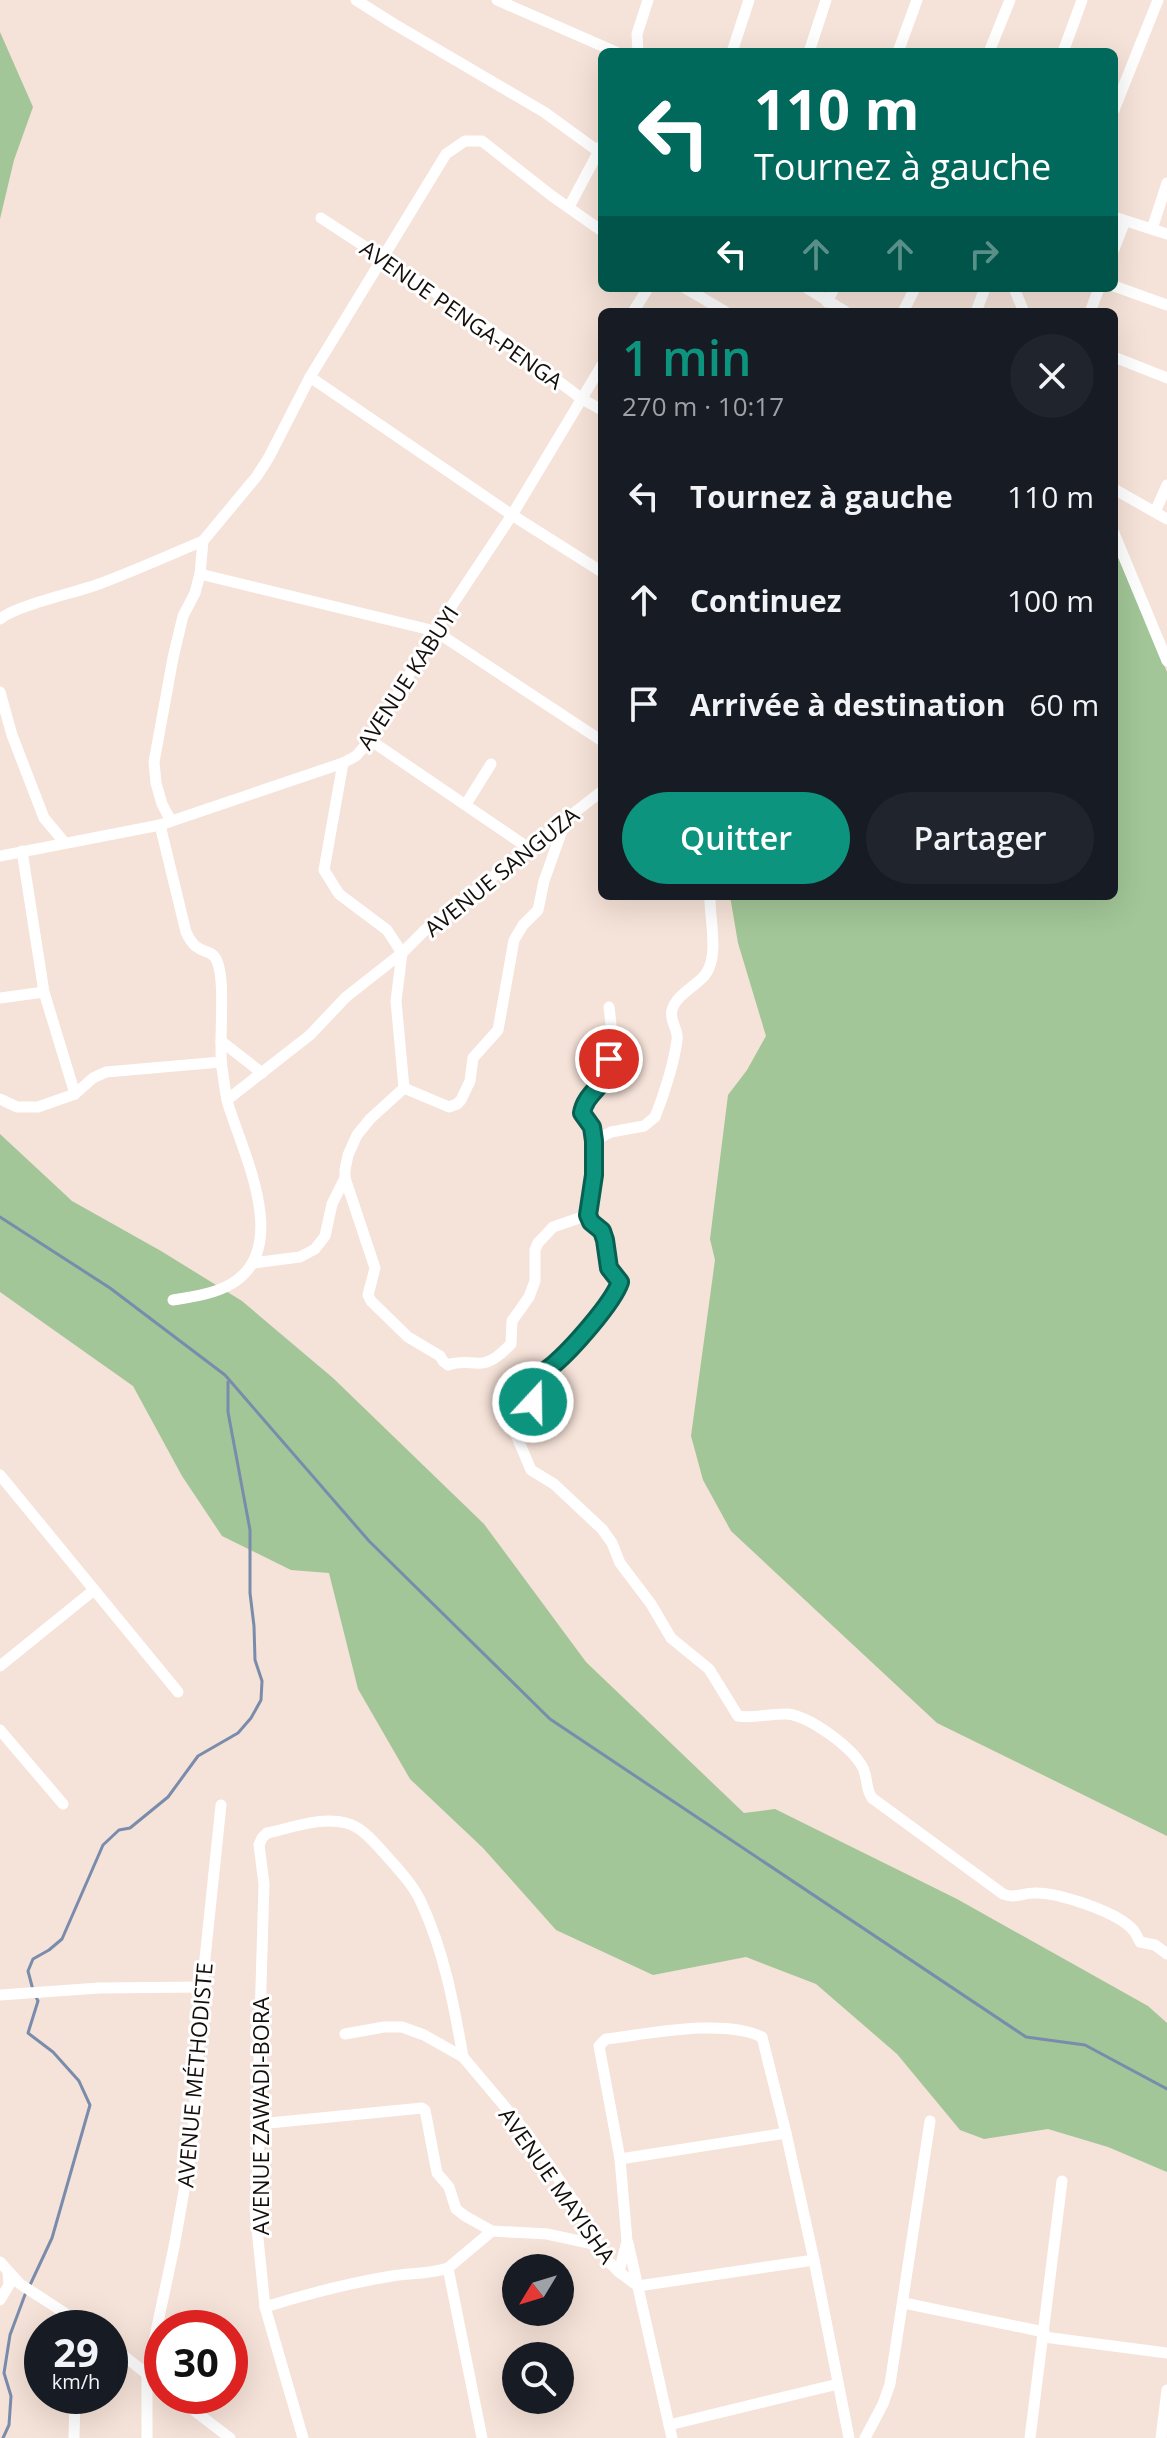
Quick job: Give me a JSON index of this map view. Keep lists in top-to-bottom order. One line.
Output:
{"streets":{"street":["AVENUE PENGA-PENGA","AVENUE KABUYI","AVENUE SANGUZA","AVENUE MÉTHODISTE","AVENUE ZAWADI-BORA","AVENUE MAYISHA"]},"crossings":[["AVENUE PENGA-PENGA","AVENUE KABUYI"],["AVENUE ZAWADI-BORA","AVENUE MAYISHA"]],"north":"bottom left","page":{"turn":["110 m","Tournez à gauche"],"heading":["1 min","270 m · 10:17"],"list":[{"name":"Tournez à gauche","value":"110 m"},{"name":"Continuez","value":"100 m"},{"name":"Arrivée à destination","value":"60 m"}],"buttons":["Quitter","Partager"],"speed":"29 km/h","limit":"30"}}
